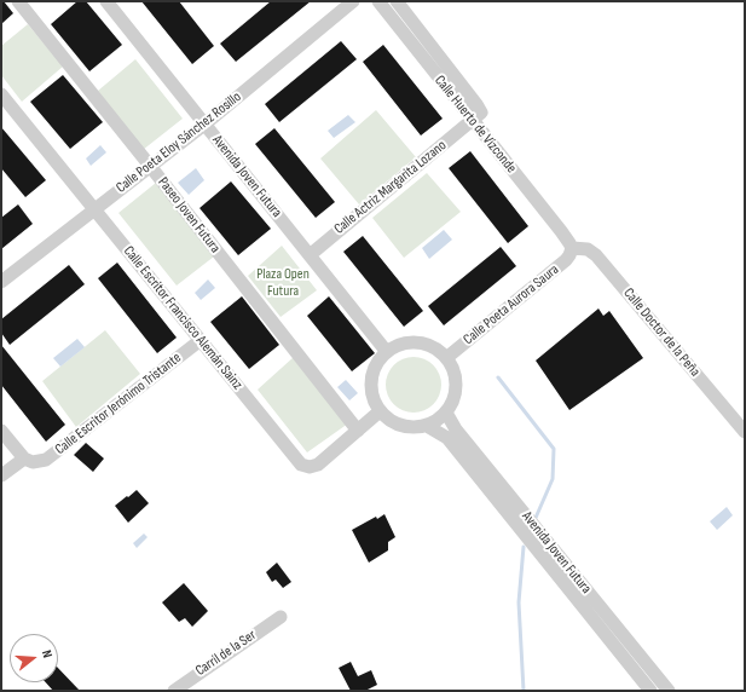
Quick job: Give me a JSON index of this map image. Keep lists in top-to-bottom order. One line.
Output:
{"streets":{"street":["Calle Huerto de Vizconde","Calle Poeta Eloy Sánchez Rosillo","Avenida Joven Futura","Calle Actriz Margarita Lozano","Paseo Joven Futura","Calle Poeta Aurora Saura","Calle Escritor Francisco Alemán Sainz","Calle Doctor de la Peña","Calle Escritor Jerónimo Tristante","Carril de la Ser"]},"crossings":[["Calle Huerto de Vizconde","Calle Actriz Margarita Lozano"],["Calle Huerto de Vizconde","Calle Poeta Aurora Saura"],["Calle Huerto de Vizconde","Calle Doctor de la Peña"],["Calle Poeta Eloy Sánchez Rosillo","Avenida Joven Futura"],["Calle Poeta Eloy Sánchez Rosillo","Paseo Joven Futura"],["Calle Poeta Eloy Sánchez Rosillo","Calle Escritor Francisco Alemán Sainz"],["Avenida Joven Futura","Calle Actriz Margarita Lozano"],["Avenida Joven Futura","Calle Poeta Aurora Saura"],["Avenida Joven Futura","Calle Escritor Francisco Alemán Sainz"],["Paseo Joven Futura","Calle Escritor Francisco Alemán Sainz"],["Calle Poeta Aurora Saura","Calle Escritor Francisco Alemán Sainz"],["Calle Poeta Aurora Saura","Calle Doctor de la Peña"],["Calle Escritor Francisco Alemán Sainz","Calle Escritor Jerónimo Tristante"]],"parks":["Plaza Open Futura"],"north":"right"}
